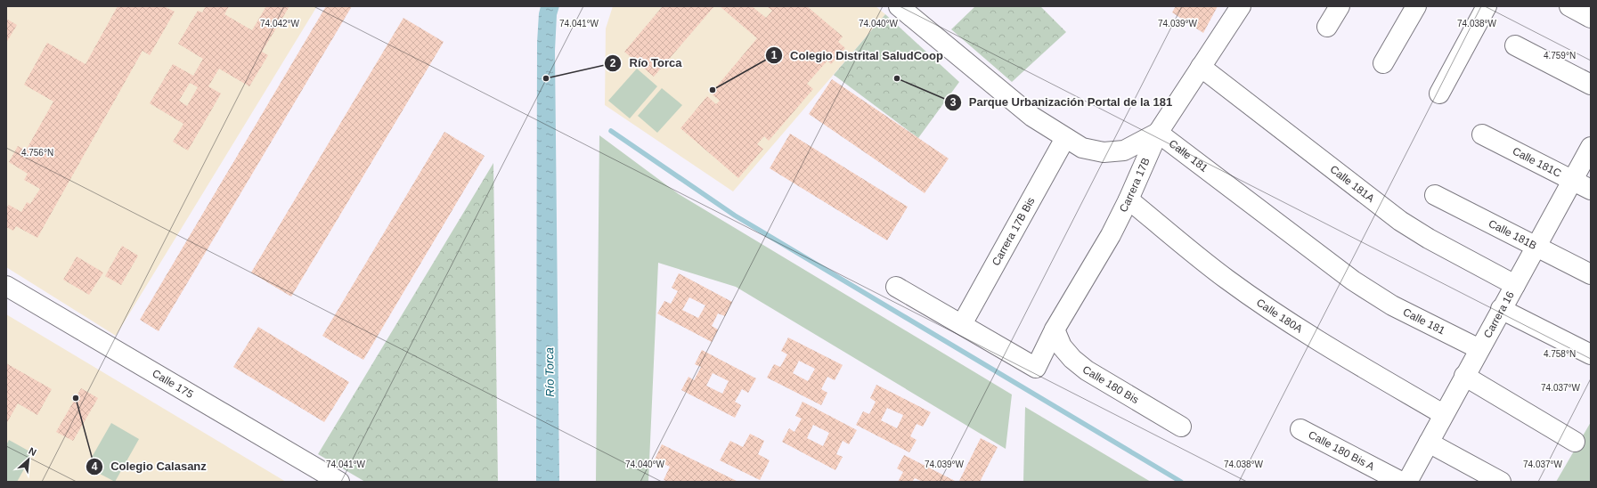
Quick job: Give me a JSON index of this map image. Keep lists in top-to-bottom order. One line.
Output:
{"streets":{"street":["Calle 181","Calle 181C","Carrera 17B","Calle 181A","Carrera 17B Bis","Calle 181B","Carrera 16","Calle 180A","Calle 175","Calle 180 Bis","Calle 180 Bis A"]},"crossings":[["Calle 181","Carrera 17B"],["Calle 181","Carrera 17B Bis"],["Calle 181","Carrera 16"],["Calle 181C","Carrera 16"],["Carrera 17B","Calle 181A"],["Carrera 17B","Carrera 17B Bis"],["Carrera 17B","Calle 180A"],["Carrera 17B","Calle 180 Bis"],["Calle 181A","Carrera 16"],["Calle 181B","Carrera 16"],["Carrera 16","Calle 180A"]],"water":["Río Torca"],"places":["Río Torca","Parque Urbanización Portal de la 181","Colegio Distrital SaludCoop","Colegio Calasanz"],"north":"top right","coordinates":["74.042°W","74.041°W","74.040°W","74.039°W","74.038°W","4.759°N","4.756°N","4.758°N","74.037°W"]}
